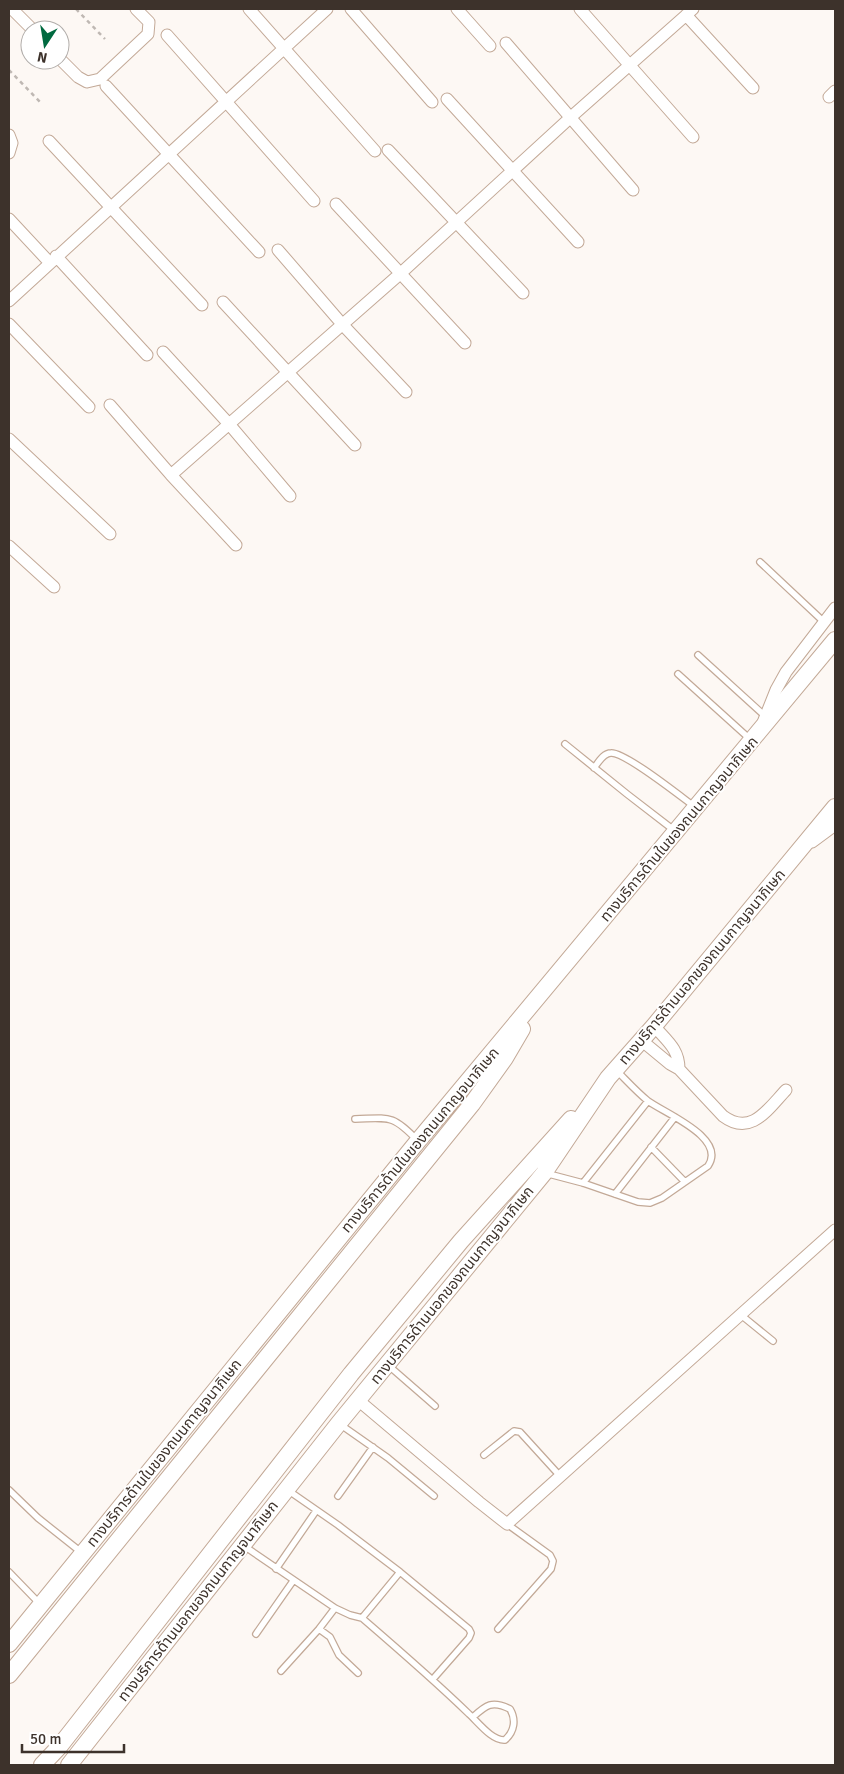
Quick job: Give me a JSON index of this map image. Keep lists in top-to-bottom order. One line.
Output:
{"streets":{"main road":["ทางบริการด้านในของถนนกาญจนาภิเษก","ทางบริการด้านนอกของถนนกาญจนาภิเษก"]},"scale_bar":"50 m","north":"bottom"}
